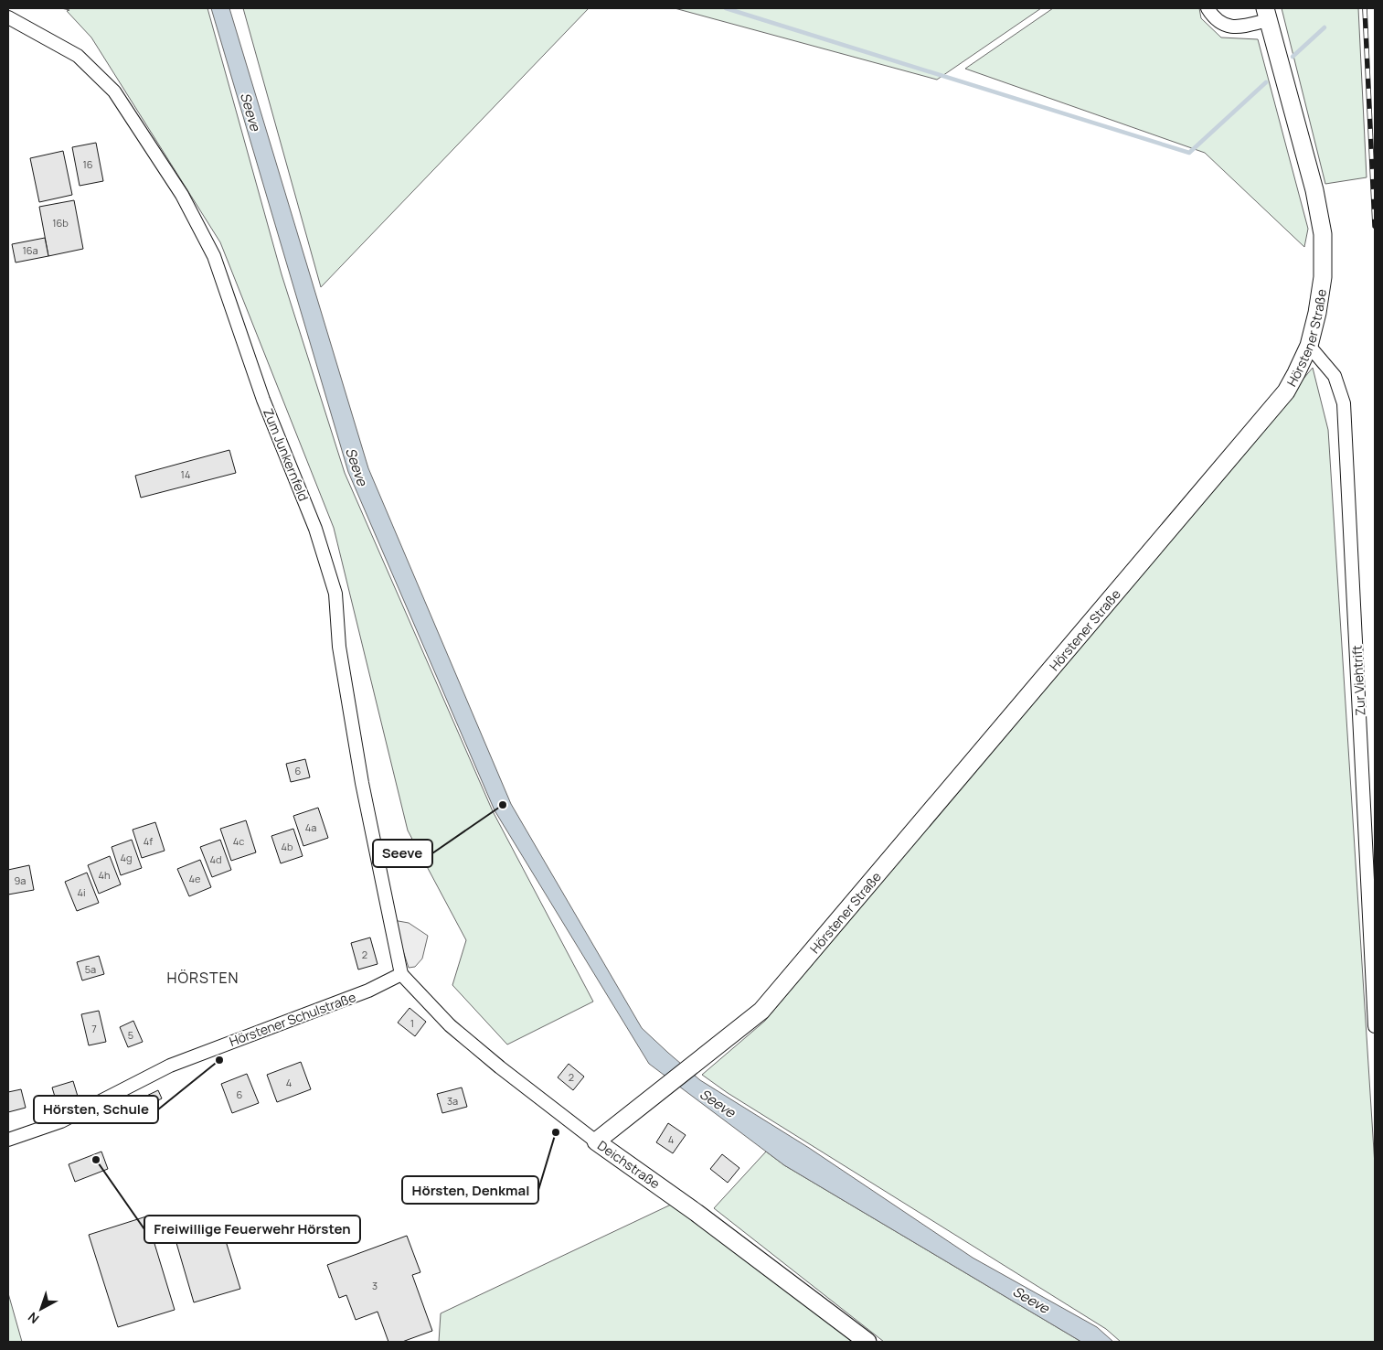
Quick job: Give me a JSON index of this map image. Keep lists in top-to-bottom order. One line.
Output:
{"streets":{"street":["Hörstener Straße","Zum Junkernfeld","Zur Viehtrift","Hörstener Schulstraße","Deichstraße"]},"crossings":[["Hörstener Straße","Zur Viehtrift"],["Hörstener Straße","Deichstraße"],["Zum Junkernfeld","Hörstener Schulstraße"],["Zum Junkernfeld","Deichstraße"],["Hörstener Schulstraße","Deichstraße"]],"districts":["HÖRSTEN"],"water":["Seeve"],"places":["Seeve","Hörsten, Schule","Hörsten, Denkmal","Freiwillige Feuerwehr Hörsten"],"house_numbers":["16","16b","16a","14","6","4a","4f","4c","4b","4g","4d","4h","4e","9a","4i","2","5a","1","7","5","2","4","6","3a","4","3"],"north":"bottom left"}
